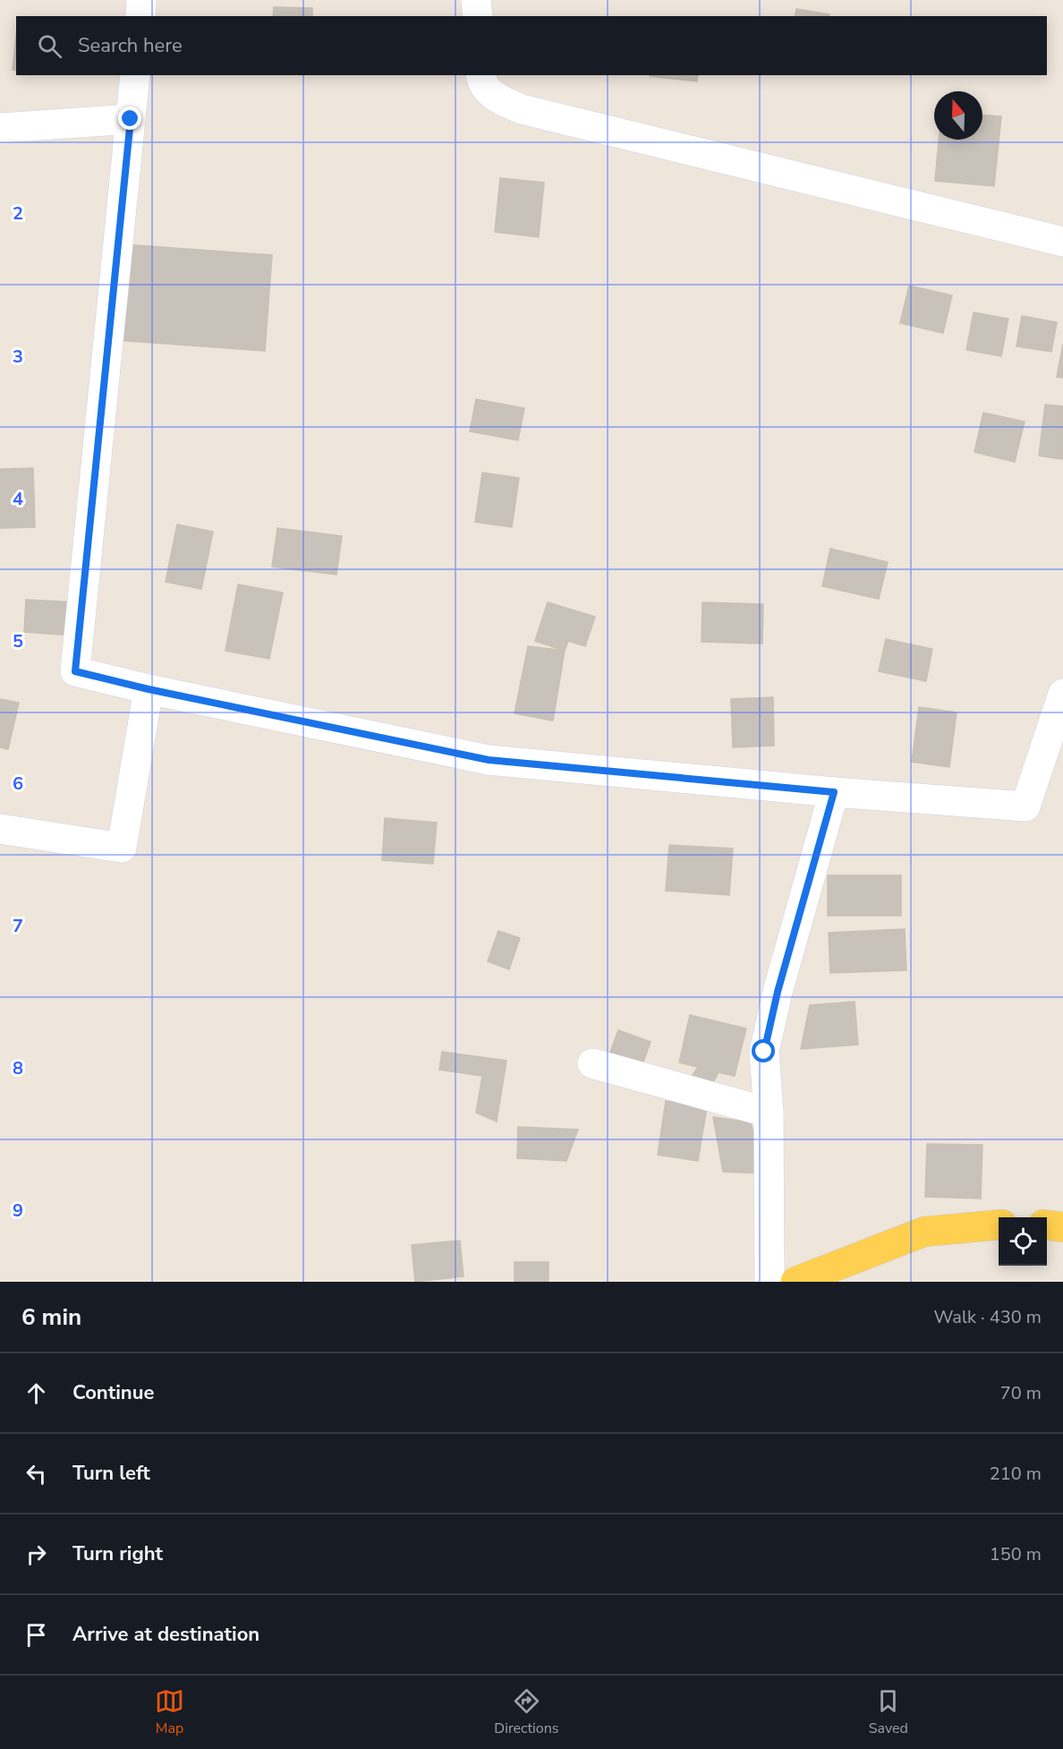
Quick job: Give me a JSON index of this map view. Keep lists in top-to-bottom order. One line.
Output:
{"north":"top","page":{"search":"Search here","heading":["6 min","Walk · 430 m"],"list":[["Continue","70 m"],["Turn left","210 m"],["Turn right","150 m"],"Arrive at destination"],"nav":["Map","Directions","Saved"]},"grid":{"rows":["2","3","4","5","6","7","8","9"]}}
